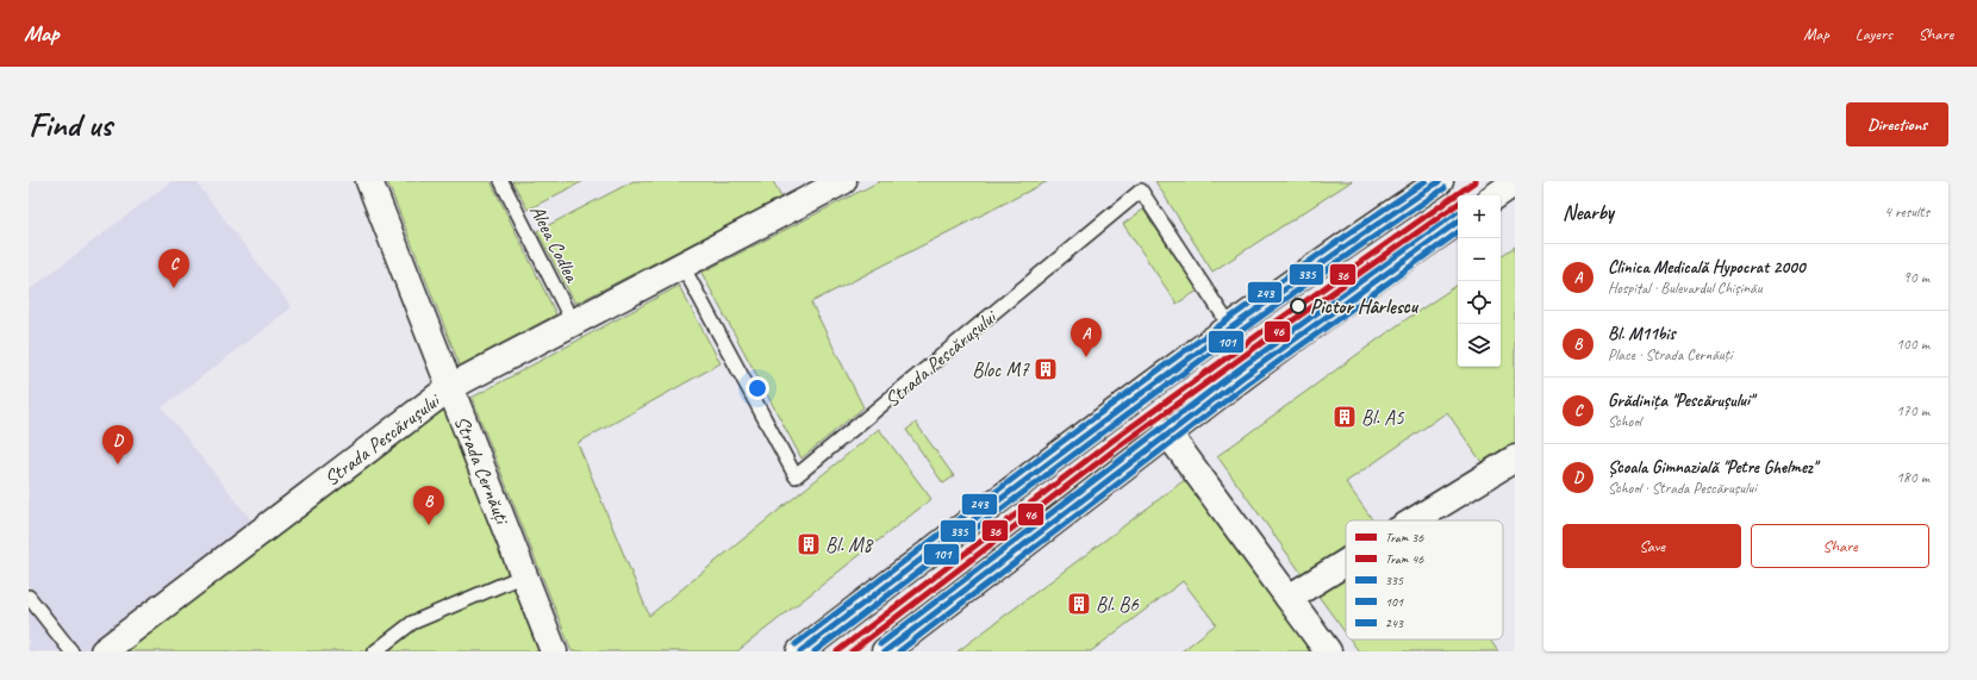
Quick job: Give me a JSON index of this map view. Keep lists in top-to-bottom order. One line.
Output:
{"streets":{"street":["Strada Pescărușului","Strada Cernăuți"],"lane":["Aleea Codlea"]},"crossings":[["Aleea Codlea","Strada Pescărușului"],["Strada Pescărușului","Strada Cernăuți"]],"places":{"other":["Pictor Hârlescu"],"building":["Bloc M7","Bl. A5","Bl. M8","Bl. B6"]},"lines":["tram line 36","transit line 335","transit line 243","transit line 101","tram line 46"],"legend":["Tram 36","Tram 46","335","101","243"],"page":{"header":"Map","nav":["Map","Layers","Share"],"buttons":["Directions",["Save","Share"]],"title":"Find us","heading":["Nearby","4 results"],"map_buttons":["+","−"],"list":[{"mark":"A","name":"Clinica Medicală Hypocrat 2000","note":"Hospital · Bulevardul Chișinău","value":"90 m"},{"mark":"B","name":"Bl. M11bis","note":"Place · Strada Cernăuți","value":"100 m"},{"mark":"C","name":"Grădinița \"Pescărușului\"","note":"School","value":"170 m"},{"mark":"D","name":"Școala Gimnazială \"Petre Ghelmez\"","note":"School · Strada Pescărușului","value":"180 m"}],"pins":["C","A","D","B"]}}
